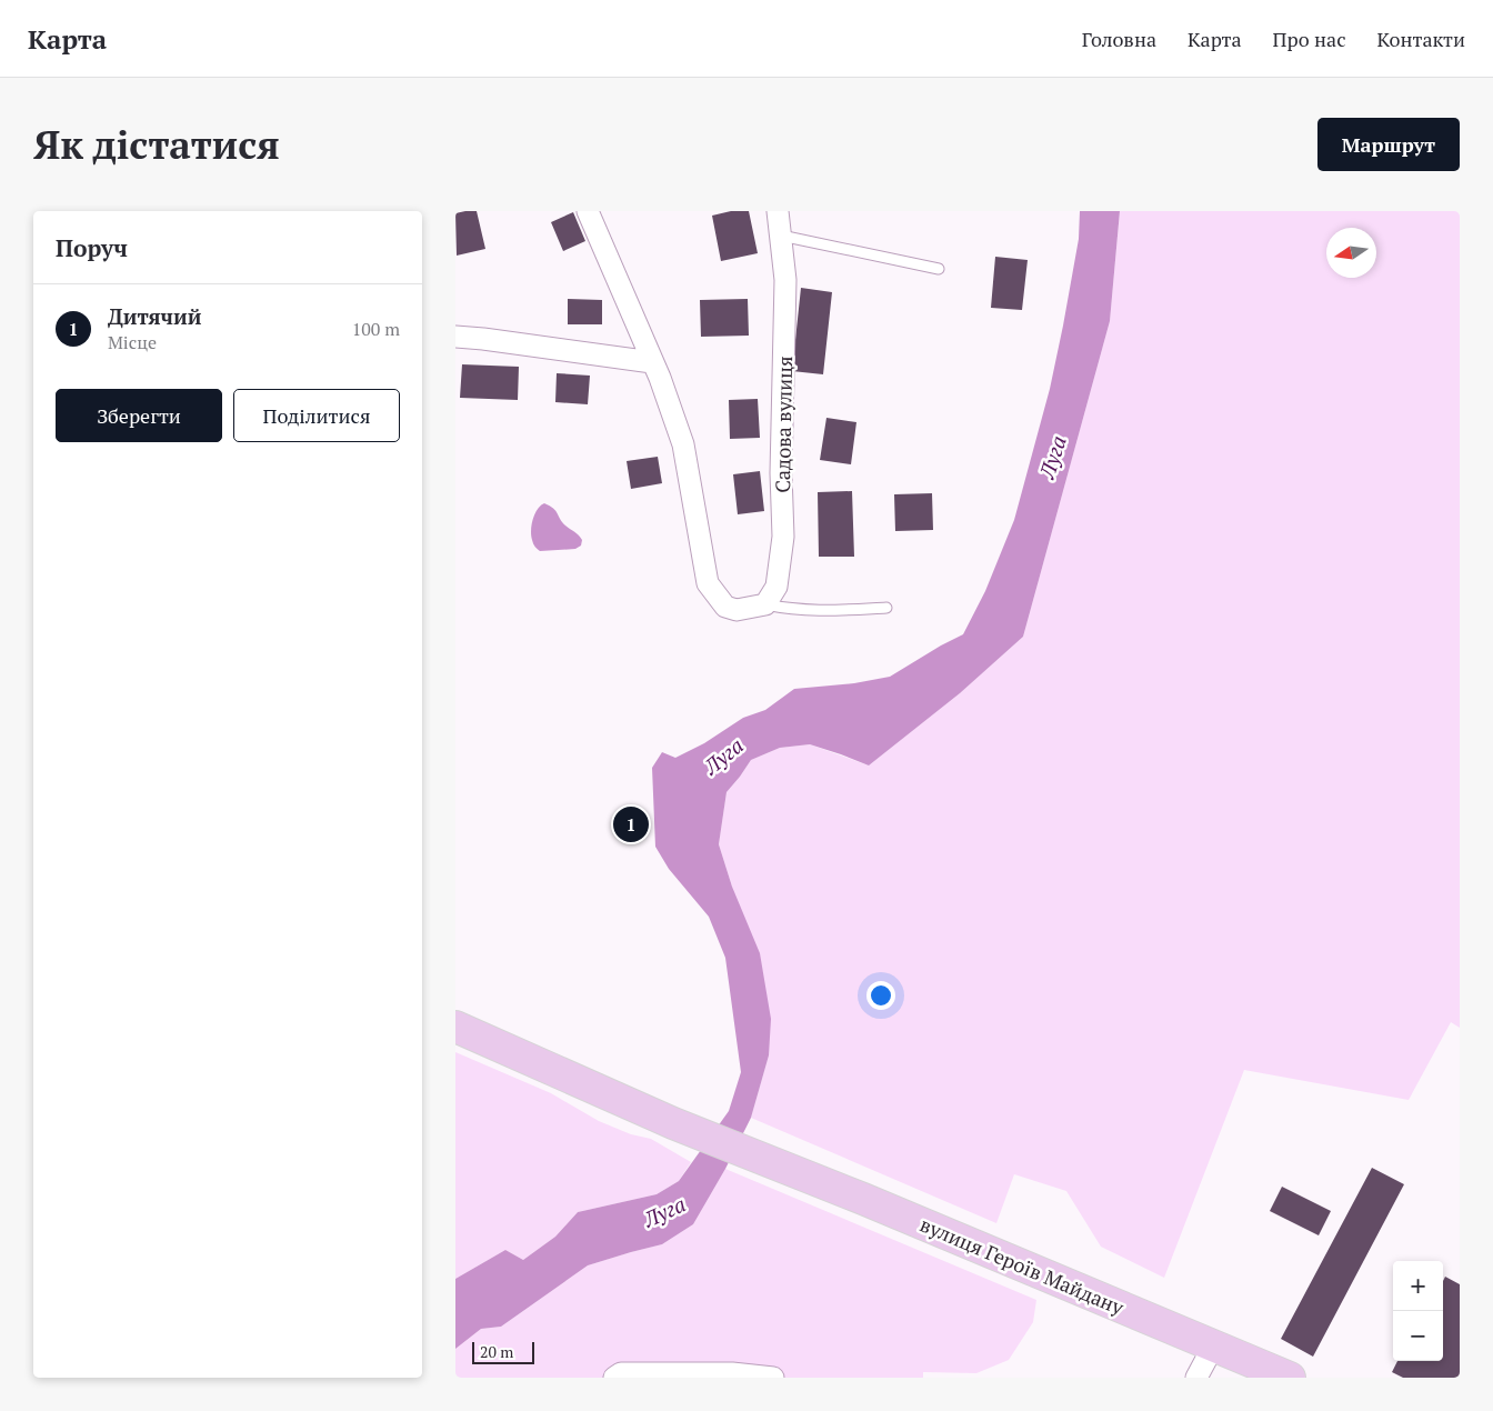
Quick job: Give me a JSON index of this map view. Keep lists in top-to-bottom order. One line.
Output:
{"streets":{"main road":["вулиця Героїв Майдану"],"street":["Садова вулиця"]},"water":["Луга"],"scale_bar":"20 m","north":"left","page":{"header":"Карта","nav":["Головна","Карта","Про нас","Контакти"],"buttons":["Маршрут",["Зберегти","Поділитися"]],"title":"Як дістатися","heading":"Поруч","list":[{"mark":"1","name":"Дитячий","note":"Місце","value":"100 m"}],"pins":"1","map_buttons":["+","−"],"scale":"20 m"}}
